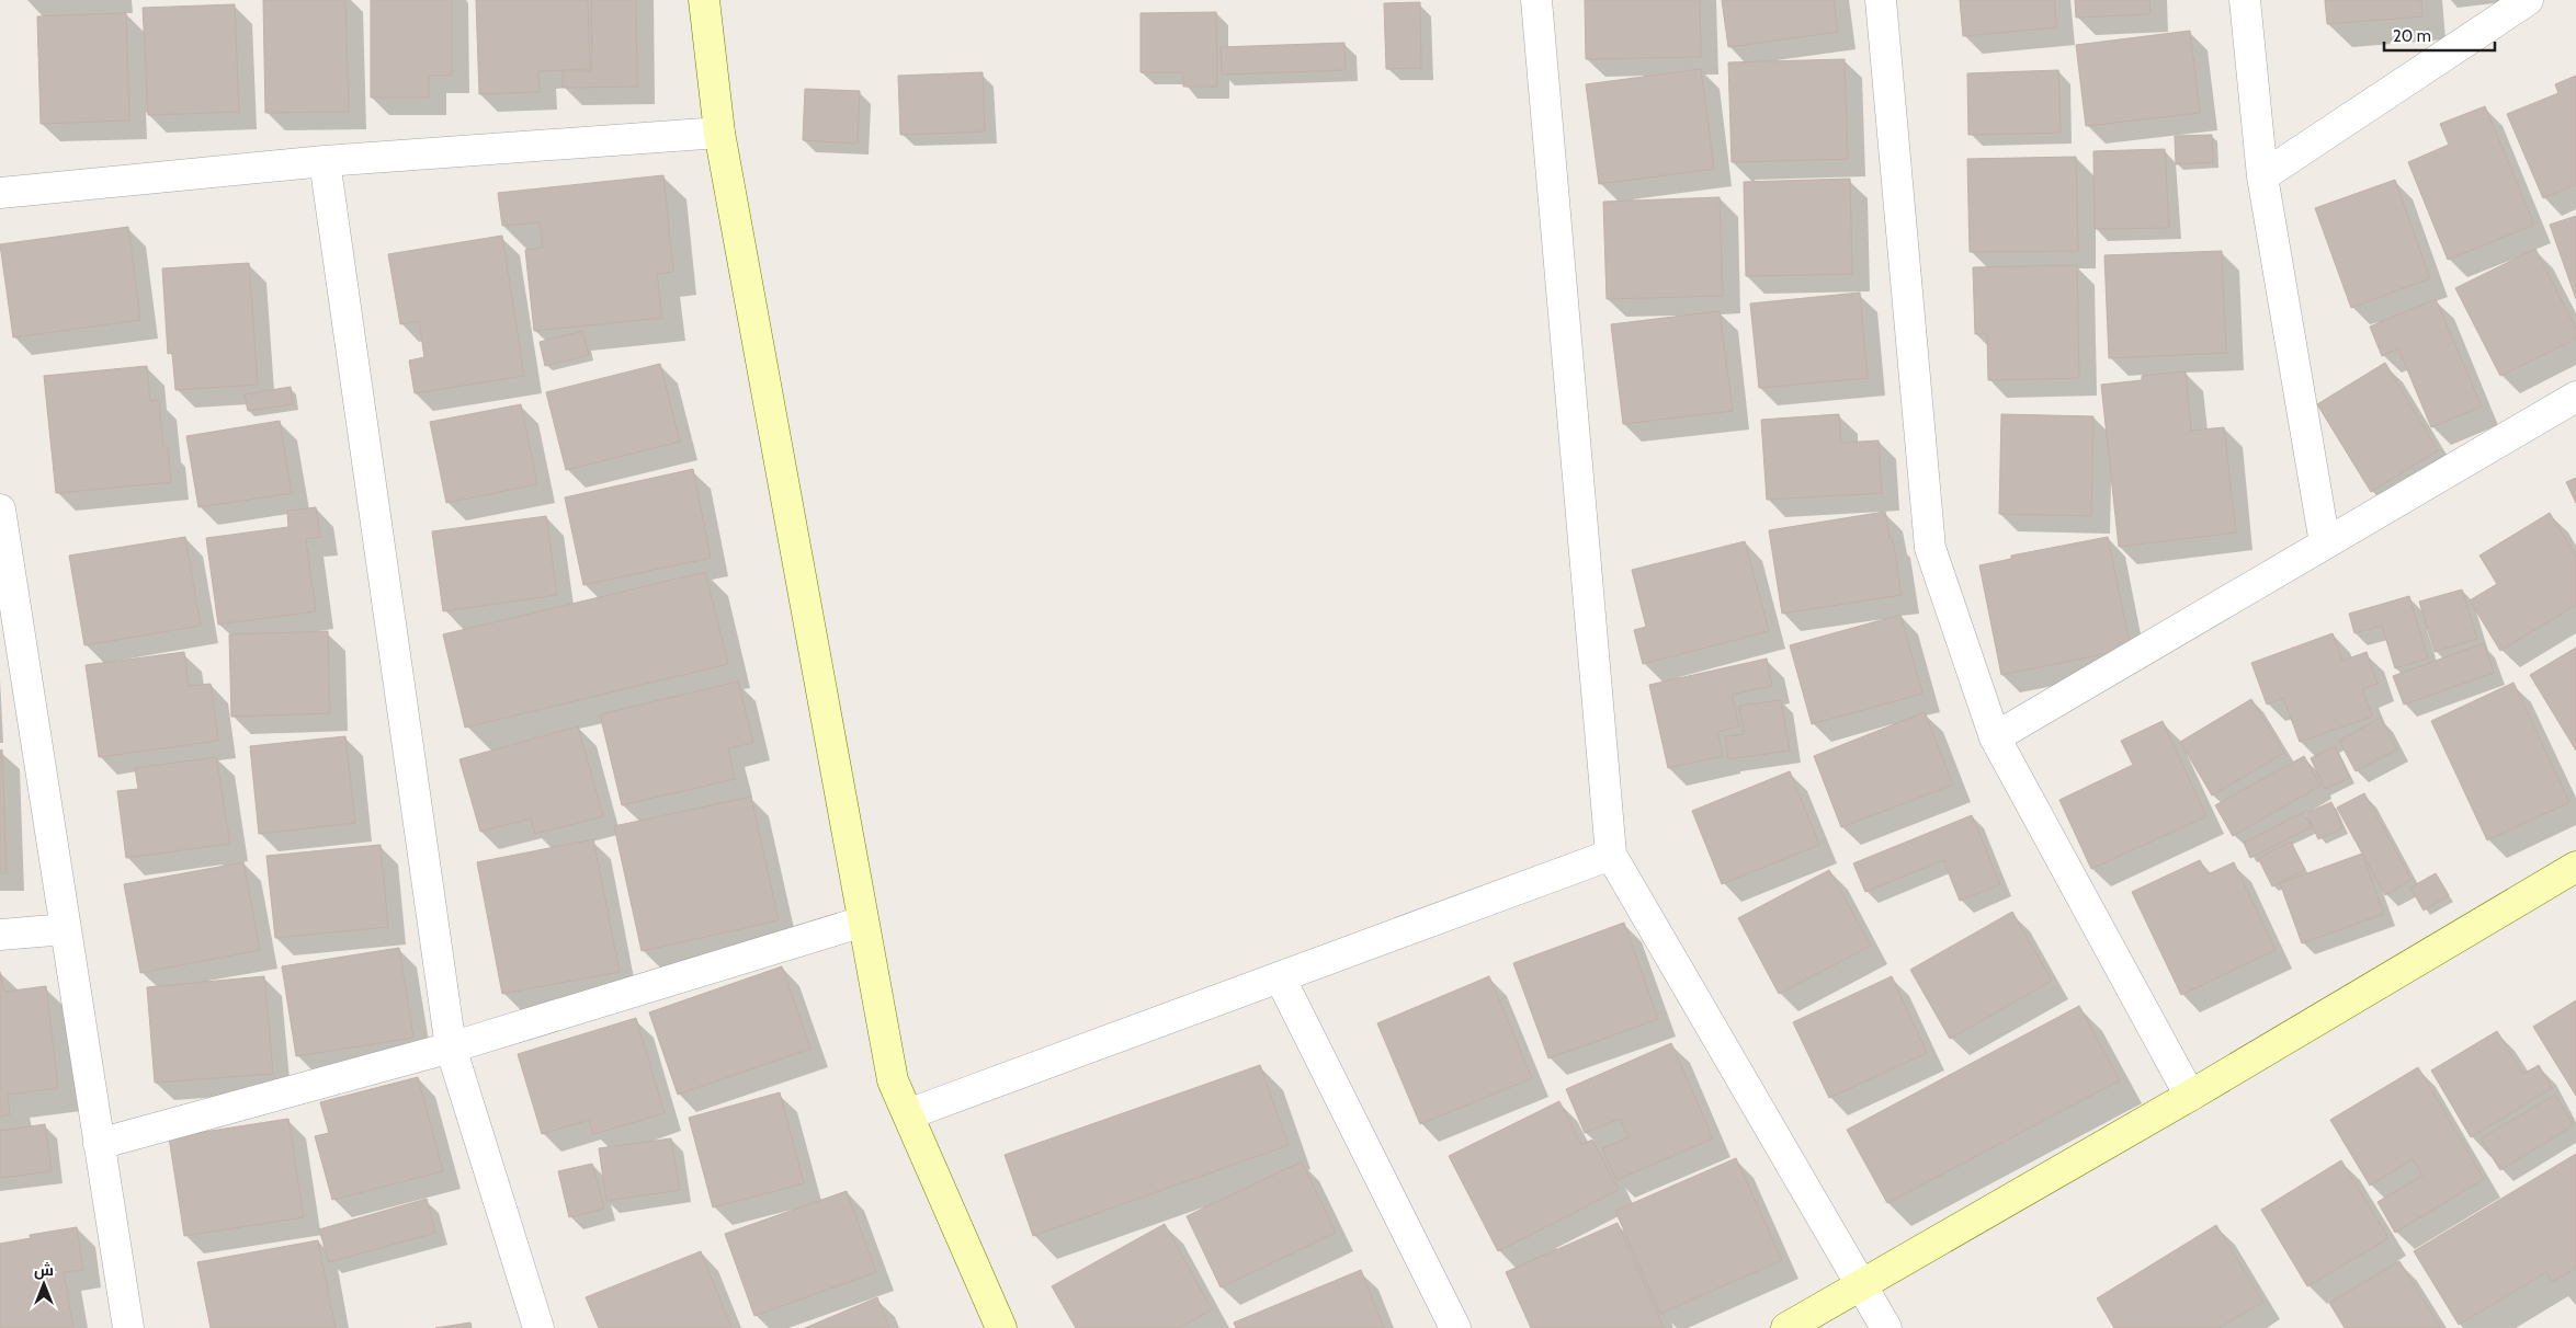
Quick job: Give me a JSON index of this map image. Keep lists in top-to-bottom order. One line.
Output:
{"scale_bar":"20 m","north":"top"}
